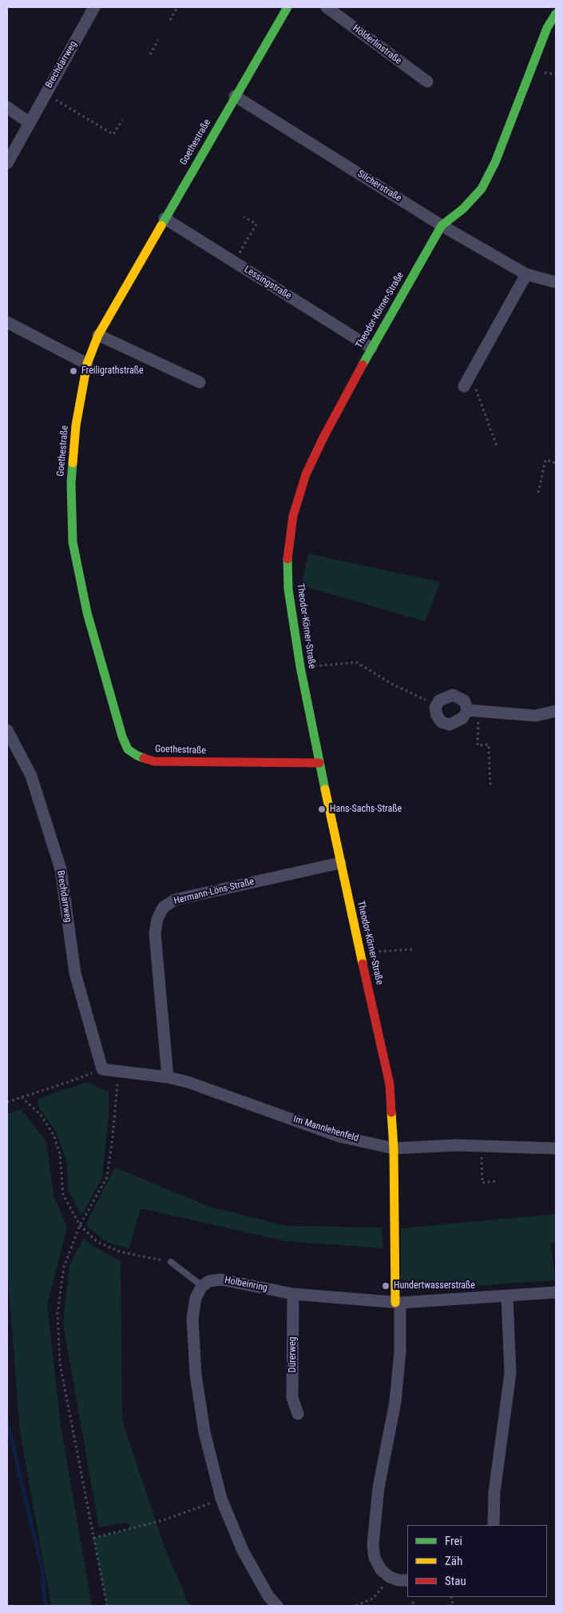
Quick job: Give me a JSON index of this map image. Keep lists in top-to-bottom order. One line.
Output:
{"streets":{"street":["Hölderlinstraße","Brechdarrweg","Goethestraße","Silcherstraße","Lessingstraße","Theodor-Körner-Straße","Hermann-Löns-Straße","Im Mannlehenfeld","Holbeinring","Dürerweg"]},"crossings":[["Brechdarrweg","Im Mannlehenfeld"],["Goethestraße","Silcherstraße"],["Goethestraße","Lessingstraße"],["Goethestraße","Theodor-Körner-Straße"],["Silcherstraße","Theodor-Körner-Straße"],["Lessingstraße","Theodor-Körner-Straße"],["Theodor-Körner-Straße","Hermann-Löns-Straße"],["Theodor-Körner-Straße","Im Mannlehenfeld"],["Theodor-Körner-Straße","Holbeinring"],["Hermann-Löns-Straße","Im Mannlehenfeld"],["Holbeinring","Dürerweg"]],"places":["Freiligrathstraße","Hans-Sachs-Straße","Hundertwasserstraße"],"legend":["Frei","Zäh","Stau"]}
